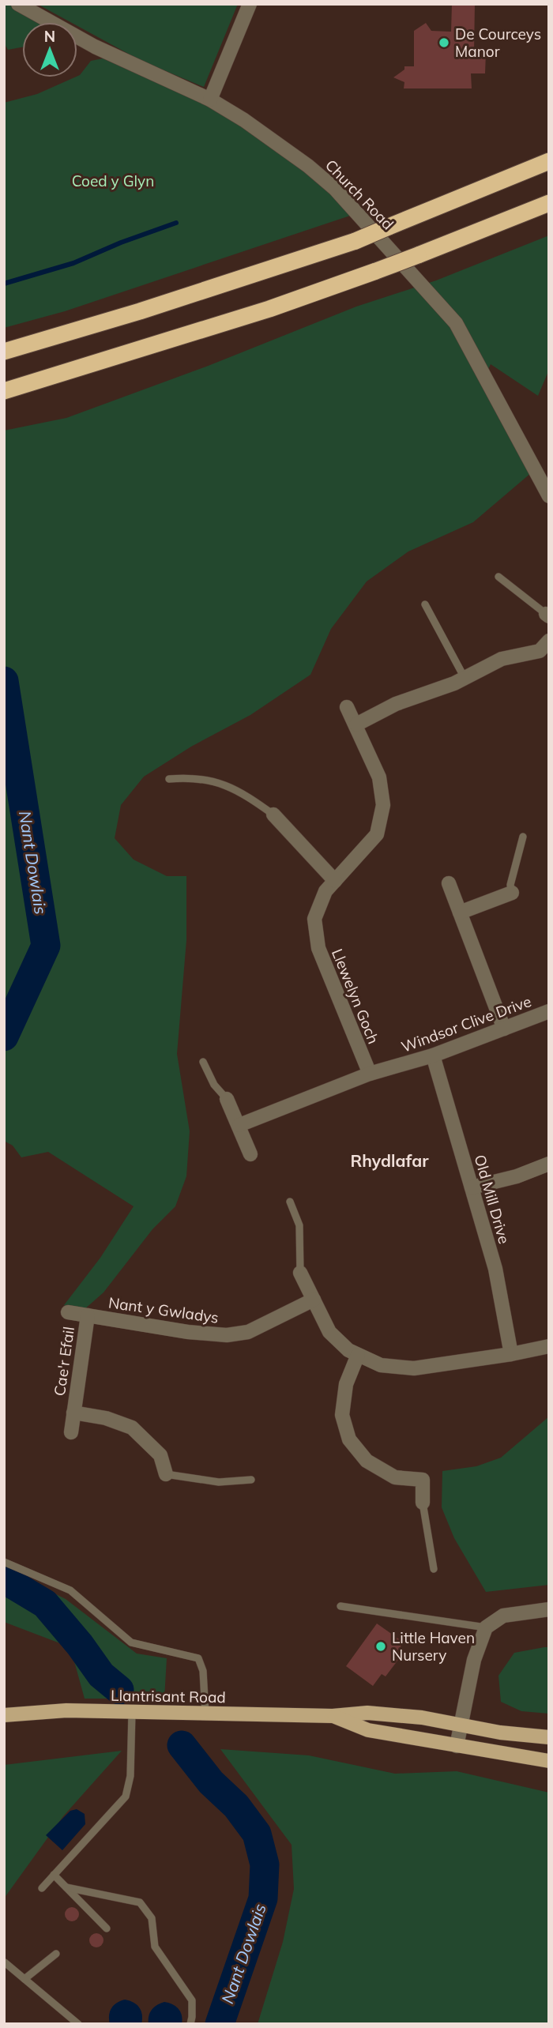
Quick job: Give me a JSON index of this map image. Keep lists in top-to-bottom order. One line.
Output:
{"streets":{"main road":["Llantrisant Road"],"street":["Church Road","Llewelyn Goch","Windsor Clive Drive","Old Mill Drive","Nant y Gwladys","Cae'r Efail"]},"crossings":[["Llewelyn Goch","Windsor Clive Drive"],["Windsor Clive Drive","Old Mill Drive"],["Nant y Gwladys","Cae'r Efail"]],"districts":["Rhydlafar"],"water":["Nant Dowlais"],"parks":["Coed y Glyn"],"places":["De Courceys Manor","Little Haven Nursery"],"north":"top"}
